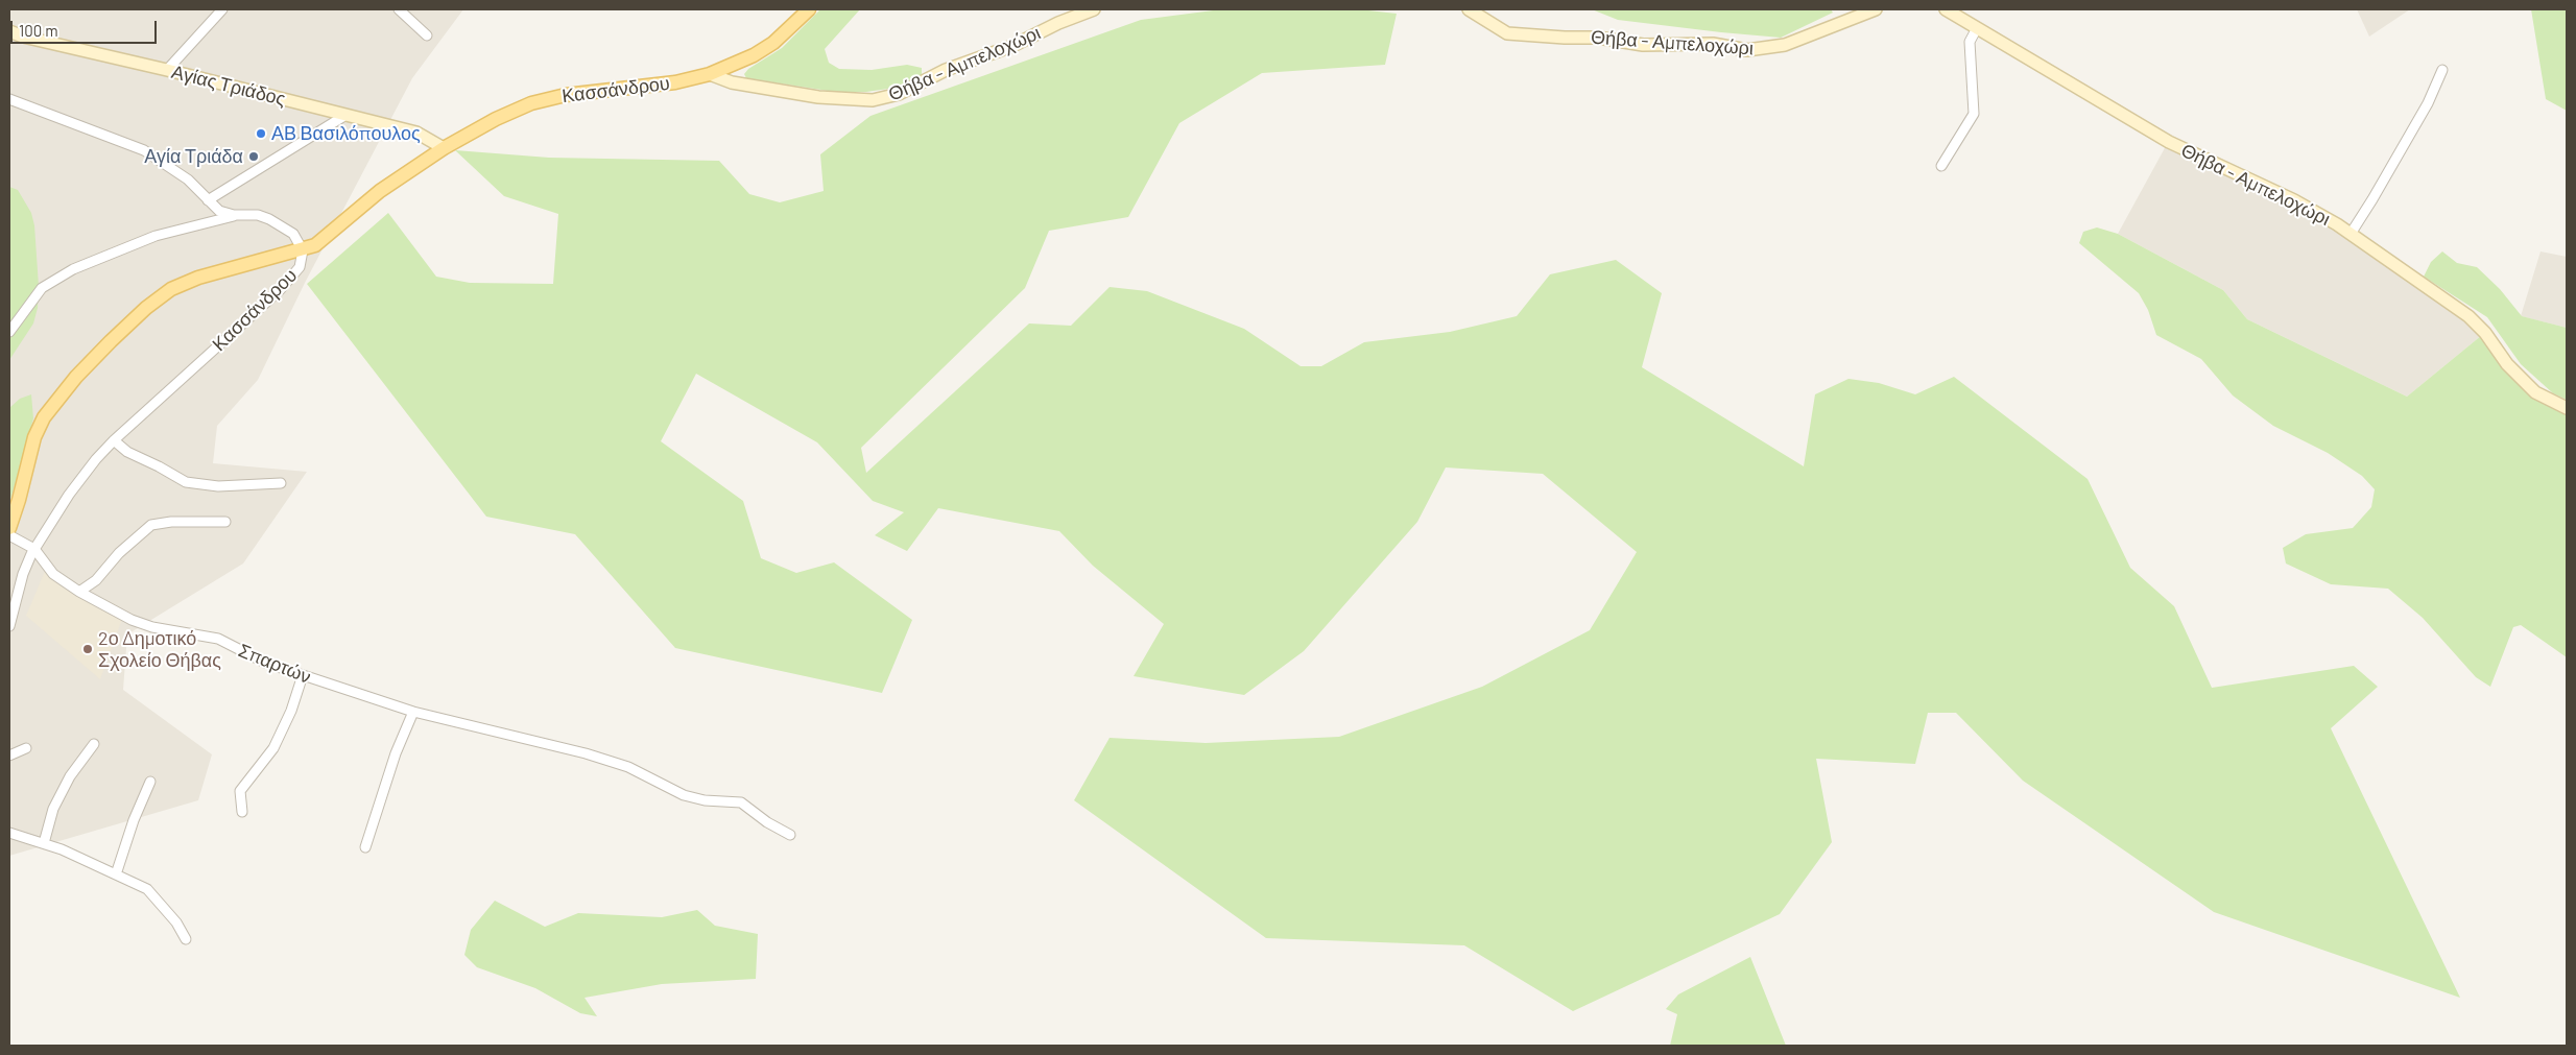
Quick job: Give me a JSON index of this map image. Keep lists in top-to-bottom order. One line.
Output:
{"streets":{"main road":["Κασσάνδρου"],"street":["Θήβα - Αμπελοχώρι","Αγίας Τριάδος","Σπαρτών"]},"crossings":[["Θήβα - Αμπελοχώρι","Κασσάνδρου"],["Αγίας Τριάδος","Κασσάνδρου"],["Κασσάνδρου","Σπαρτών"]],"places":["ΑΒ Βασιλόπουλος","Αγία Τριάδα","2ο Δημοτικό Σχολείο Θήβας"],"scale_bar":"100 m"}
